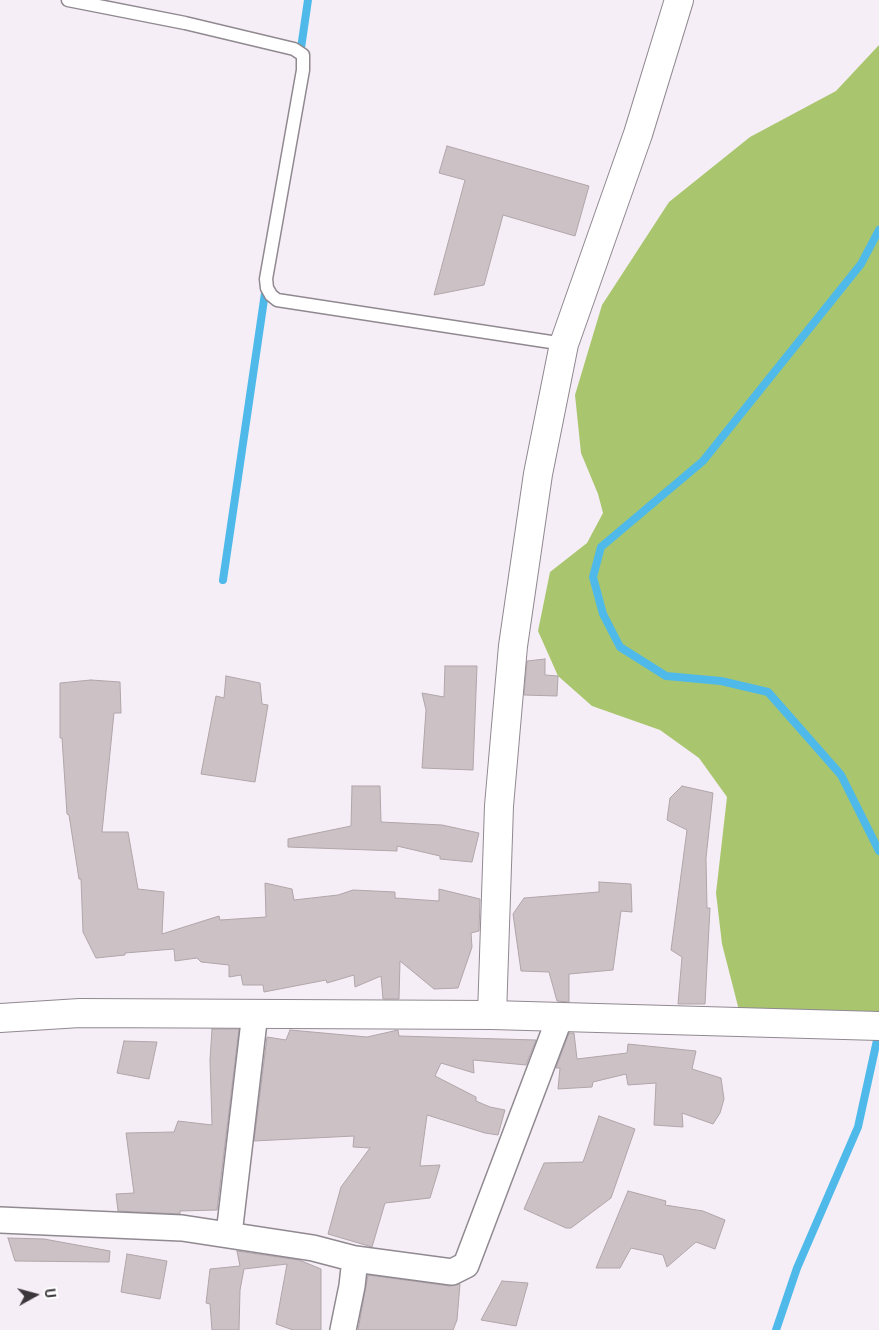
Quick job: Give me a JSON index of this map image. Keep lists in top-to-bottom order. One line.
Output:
{"north":"right"}
